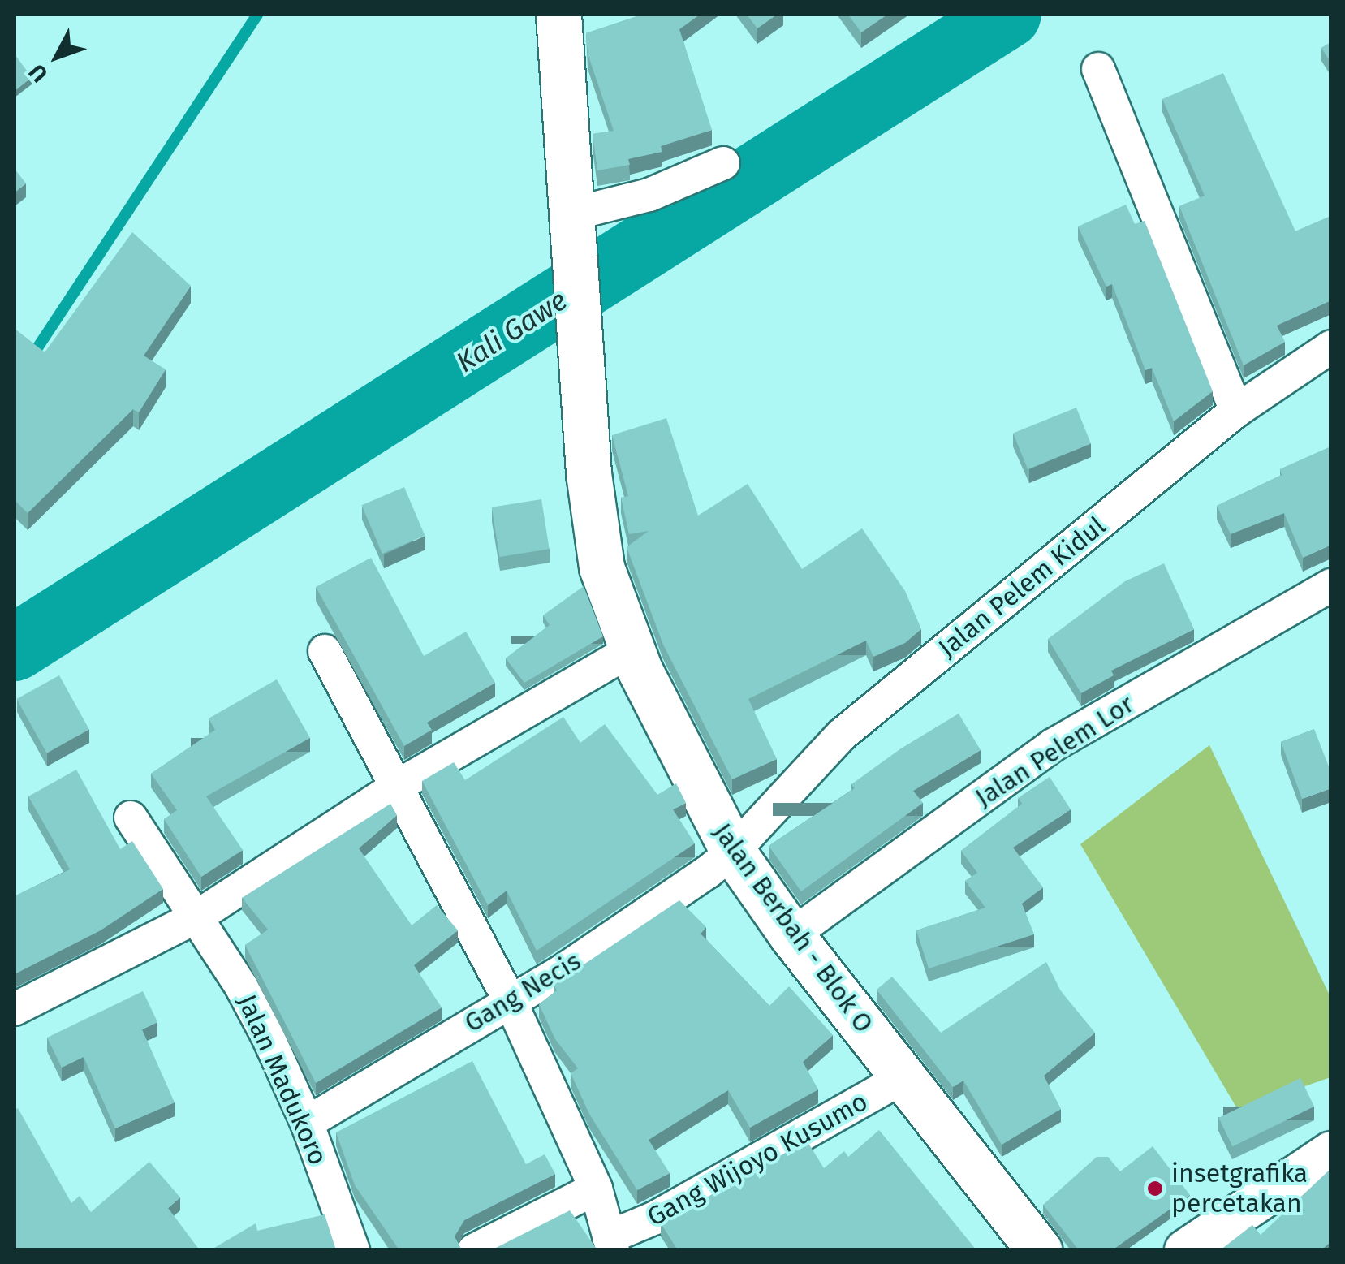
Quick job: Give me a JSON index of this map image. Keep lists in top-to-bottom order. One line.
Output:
{"streets":{"main road":["Jalan Berbah - Blok O"],"street":["Jalan Pelem Kidul","Jalan Pelem Lor","Gang Necis","Jalan Madukoro","Gang Wijoyo Kusumo"]},"crossings":[["Jalan Pelem Kidul","Jalan Berbah - Blok O"],["Jalan Pelem Kidul","Gang Necis"],["Jalan Pelem Lor","Jalan Berbah - Blok O"],["Jalan Berbah - Blok O","Gang Necis"],["Jalan Berbah - Blok O","Gang Wijoyo Kusumo"],["Gang Necis","Jalan Madukoro"]],"water":["Kali Gawe"],"places":["insetgrafika percetakan"],"north":"bottom left"}
